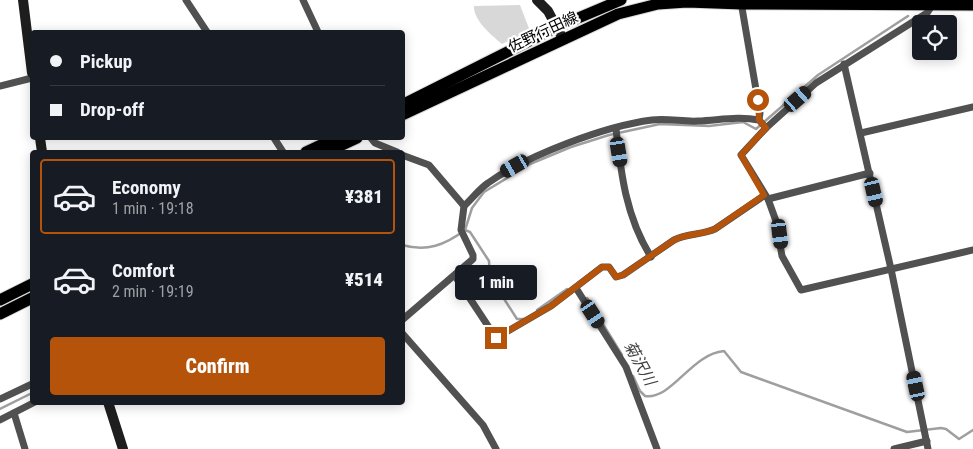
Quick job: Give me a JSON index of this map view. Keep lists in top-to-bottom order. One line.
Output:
{"streets":{"main road":["佐野行田線"]},"water":["菊沢川"],"page":{"banner":["Pickup","Drop-off"],"list":[{"name":"Economy","note":"1 min · 19:18","value":"¥381"},{"name":"Comfort","note":"2 min · 19:19","value":"¥514"}],"bubble":"1 min","buttons":"Confirm"}}
